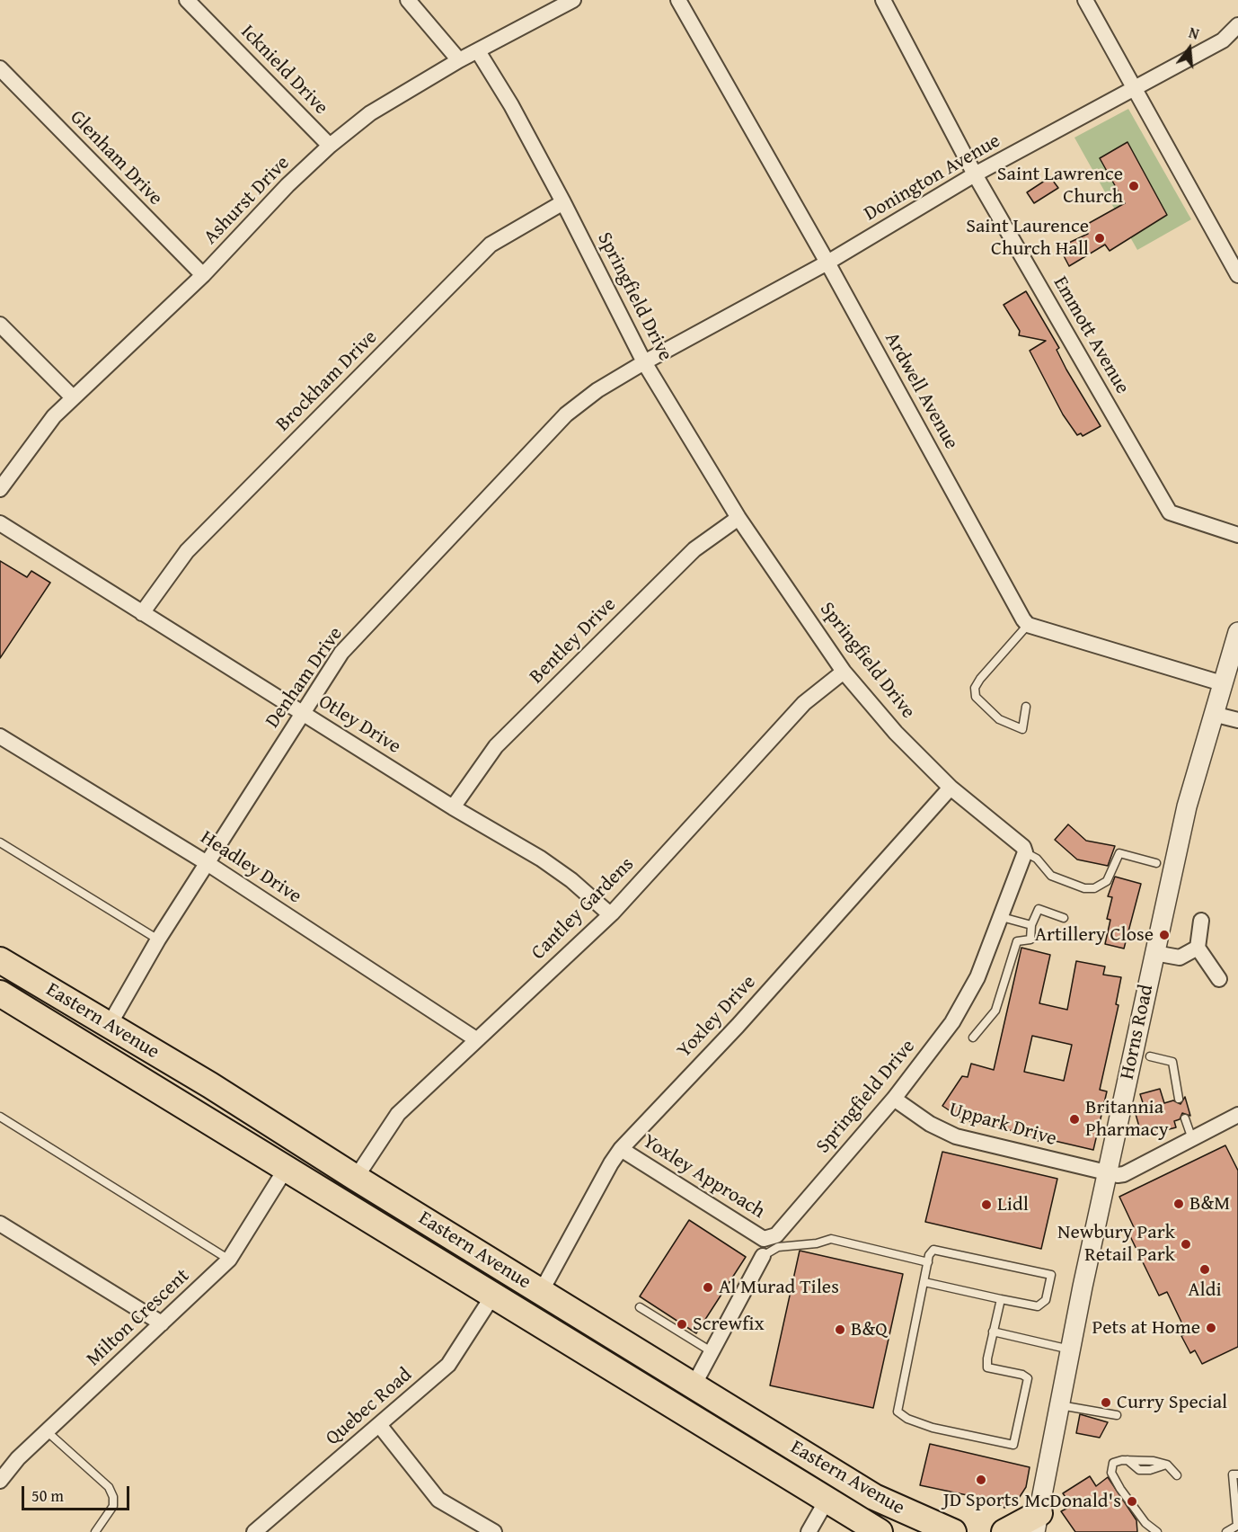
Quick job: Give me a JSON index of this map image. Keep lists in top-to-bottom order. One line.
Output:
{"streets":{"highway":["Eastern Avenue"],"street":["Icknield Drive","Glenham Drive","Donington Avenue","Ashurst Drive","Springfield Drive","Emmott Avenue","Brockham Drive","Ardwell Avenue","Bentley Drive","Denham Drive","Otley Drive","Headley Drive","Cantley Gardens","Yoxley Drive","Horns Road","Uppark Drive","Yoxley Approach","Milton Crescent","Quebec Road"]},"crossings":[["Icknield Drive","Ashurst Drive"],["Glenham Drive","Ashurst Drive"],["Donington Avenue","Springfield Drive"],["Donington Avenue","Emmott Avenue"],["Donington Avenue","Ardwell Avenue"],["Donington Avenue","Denham Drive"],["Ashurst Drive","Springfield Drive"],["Springfield Drive","Brockham Drive"],["Springfield Drive","Bentley Drive"],["Springfield Drive","Denham Drive"],["Springfield Drive","Cantley Gardens"],["Springfield Drive","Yoxley Drive"],["Springfield Drive","Uppark Drive"],["Springfield Drive","Yoxley Approach"],["Brockham Drive","Otley Drive"],["Bentley Drive","Otley Drive"],["Denham Drive","Otley Drive"],["Denham Drive","Headley Drive"],["Denham Drive","Eastern Avenue"],["Otley Drive","Cantley Gardens"],["Headley Drive","Cantley Gardens"],["Cantley Gardens","Eastern Avenue"],["Yoxley Drive","Eastern Avenue"],["Yoxley Drive","Yoxley Approach"],["Eastern Avenue","Milton Crescent"],["Eastern Avenue","Quebec Road"],["Horns Road","Uppark Drive"]],"places":["Saint Lawrence Church","Saint Laurence Church Hall","Artillery Close","Britannia Pharmacy","B&M","Lidl","Newbury Park Retail Park","Aldi","Al Murad Tiles","Screwfix","Pets at Home","B&Q","Curry Special","JD Sports","McDonald's"],"scale_bar":"50 m","north":"top"}
